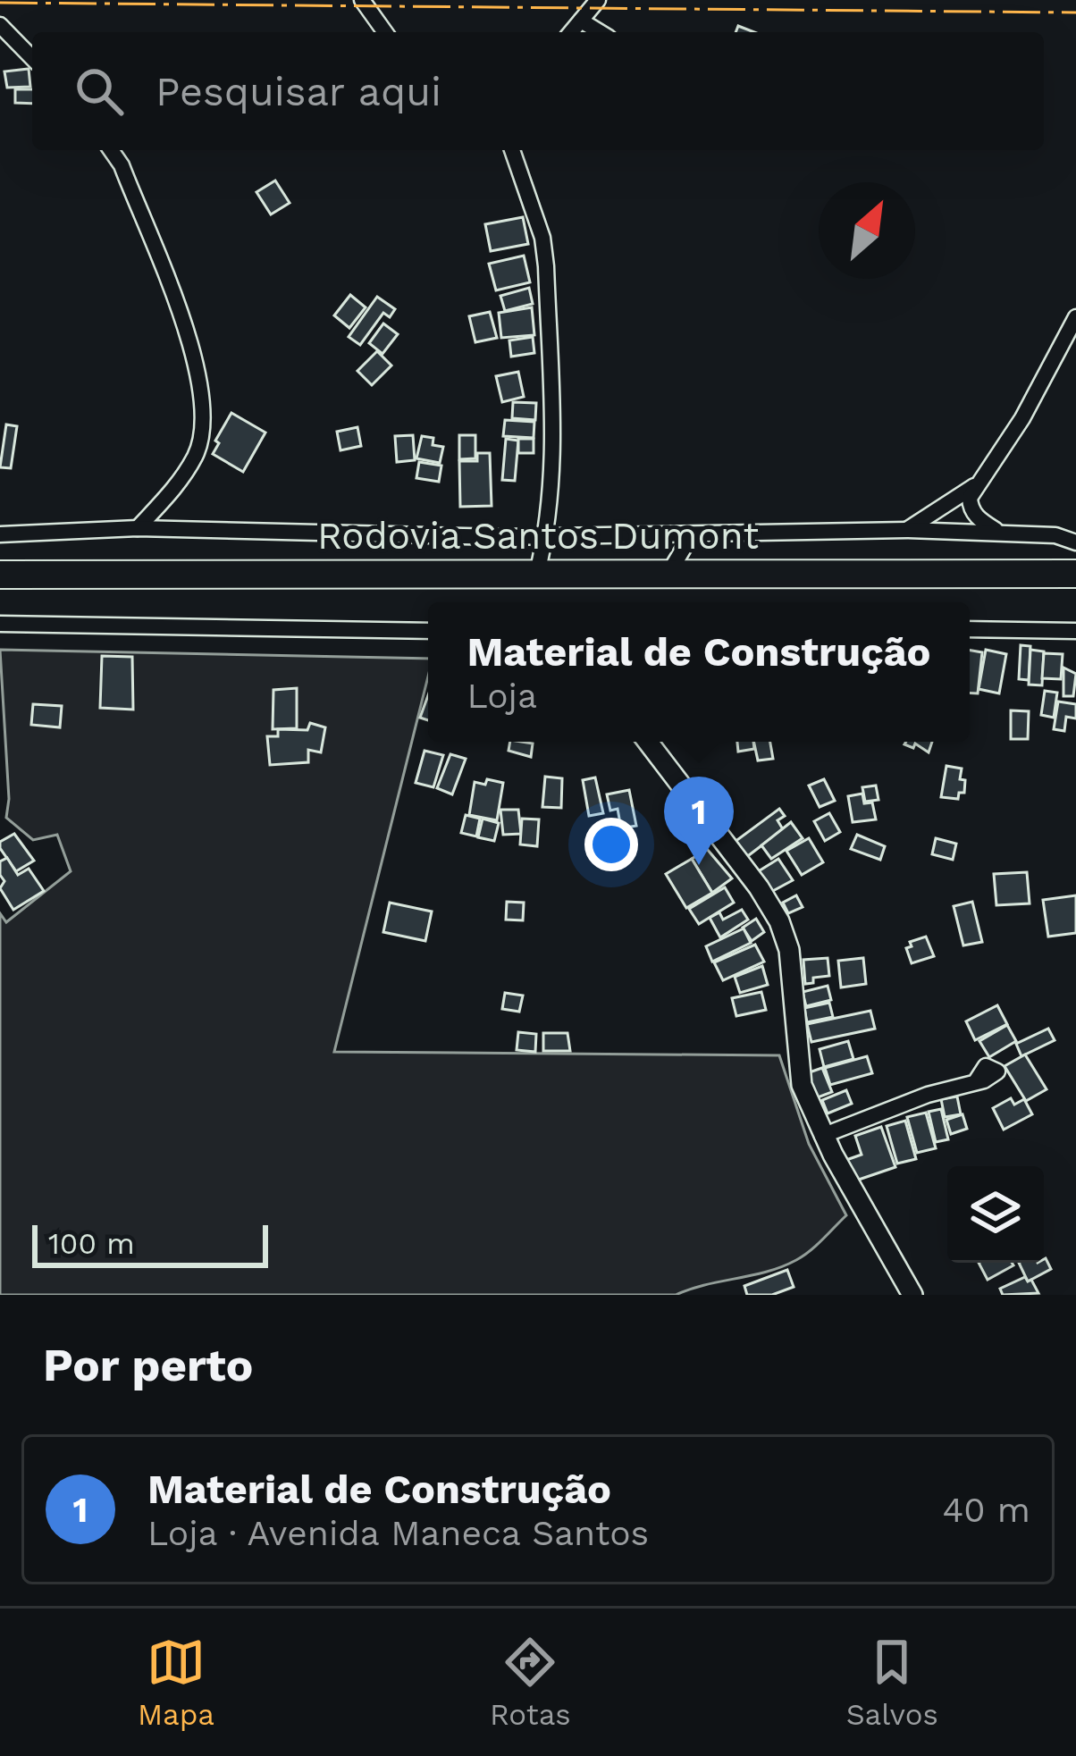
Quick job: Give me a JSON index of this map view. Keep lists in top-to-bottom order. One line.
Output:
{"streets":{"highway":["Rodovia Santos Dumont"]},"scale_bar":"100 m","north":"top right","page":{"search":"Pesquisar aqui","popup":["Material de Construção","Loja"],"pins":"1","scale":"100 m","heading":"Por perto","list":[{"mark":"1","name":"Material de Construção","note":"Loja · Avenida Maneca Santos","value":"40 m"}],"nav":["Mapa","Rotas","Salvos"]}}
